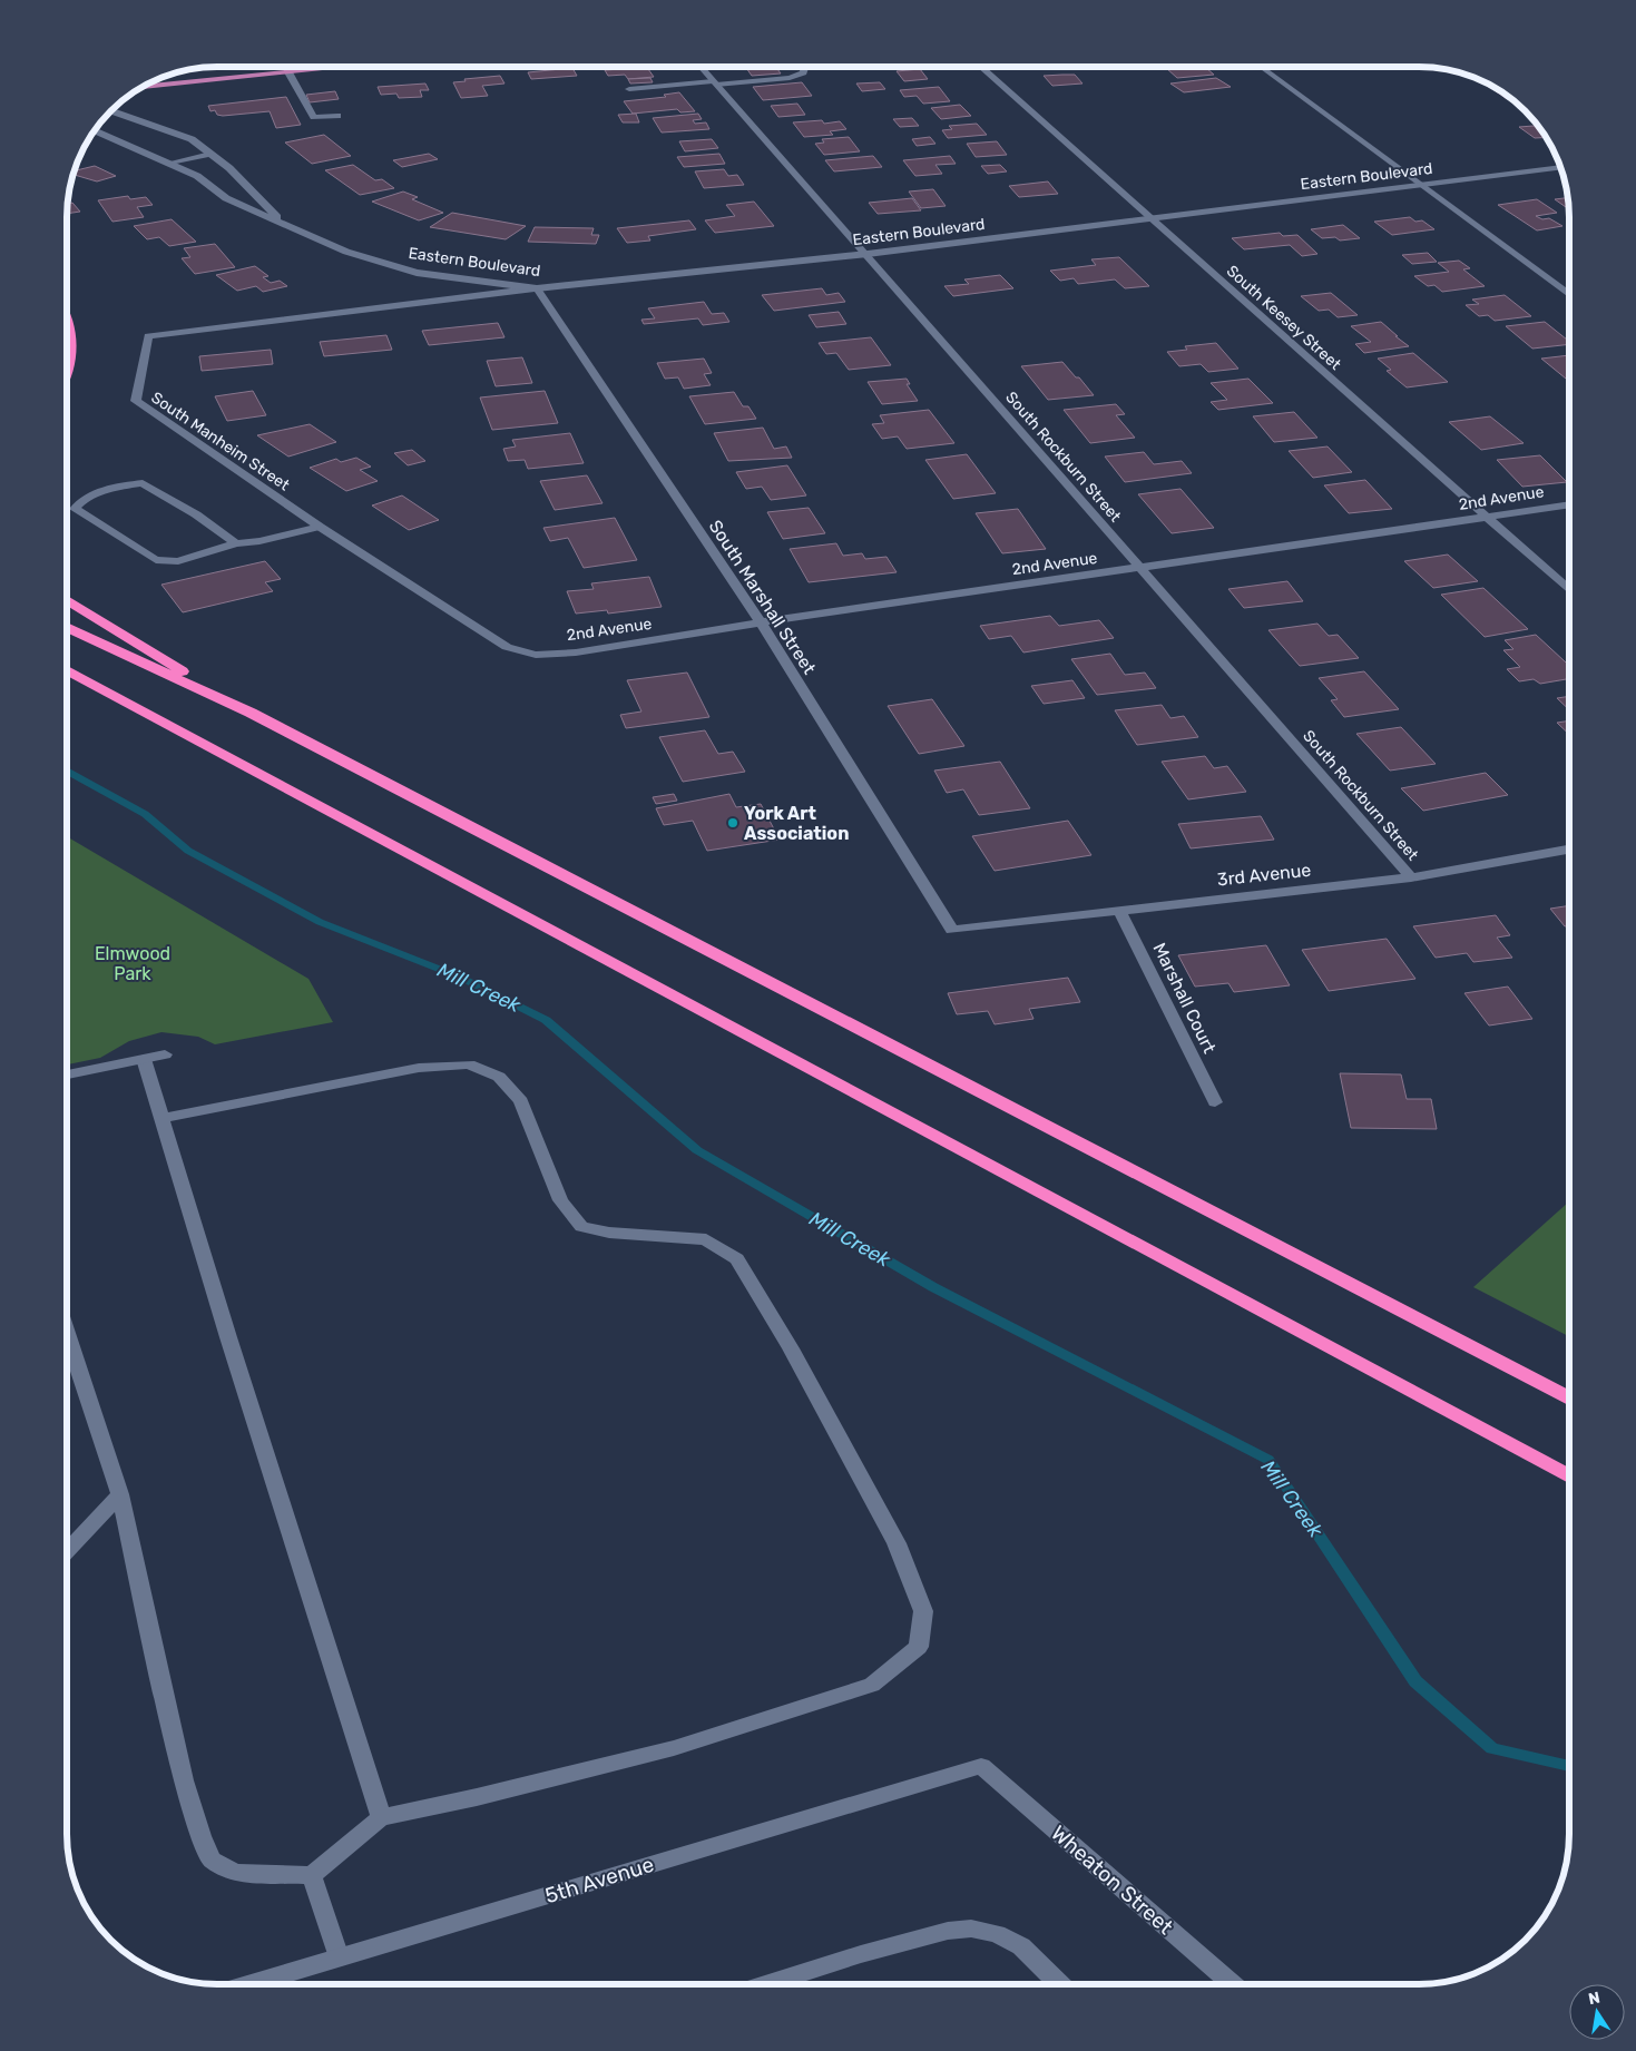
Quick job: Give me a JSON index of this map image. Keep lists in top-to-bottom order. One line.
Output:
{"streets":{"street":["Eastern Boulevard","South Keesey Street","South Manheim Street","South Rockburn Street","2nd Avenue","South Marshall Street","3rd Avenue","Marshall Court","5th Avenue","Wheaton Street"]},"crossings":[["Eastern Boulevard","South Keesey Street"],["Eastern Boulevard","South Manheim Street"],["Eastern Boulevard","South Rockburn Street"],["Eastern Boulevard","South Marshall Street"],["South Keesey Street","2nd Avenue"],["South Manheim Street","2nd Avenue"],["South Manheim Street","South Marshall Street"],["South Rockburn Street","2nd Avenue"],["South Rockburn Street","3rd Avenue"],["2nd Avenue","South Marshall Street"],["South Marshall Street","3rd Avenue"],["3rd Avenue","Marshall Court"],["5th Avenue","Wheaton Street"]],"water":["Mill Creek"],"parks":["Elmwood Park"],"places":["York Art Association"],"north":"top"}
